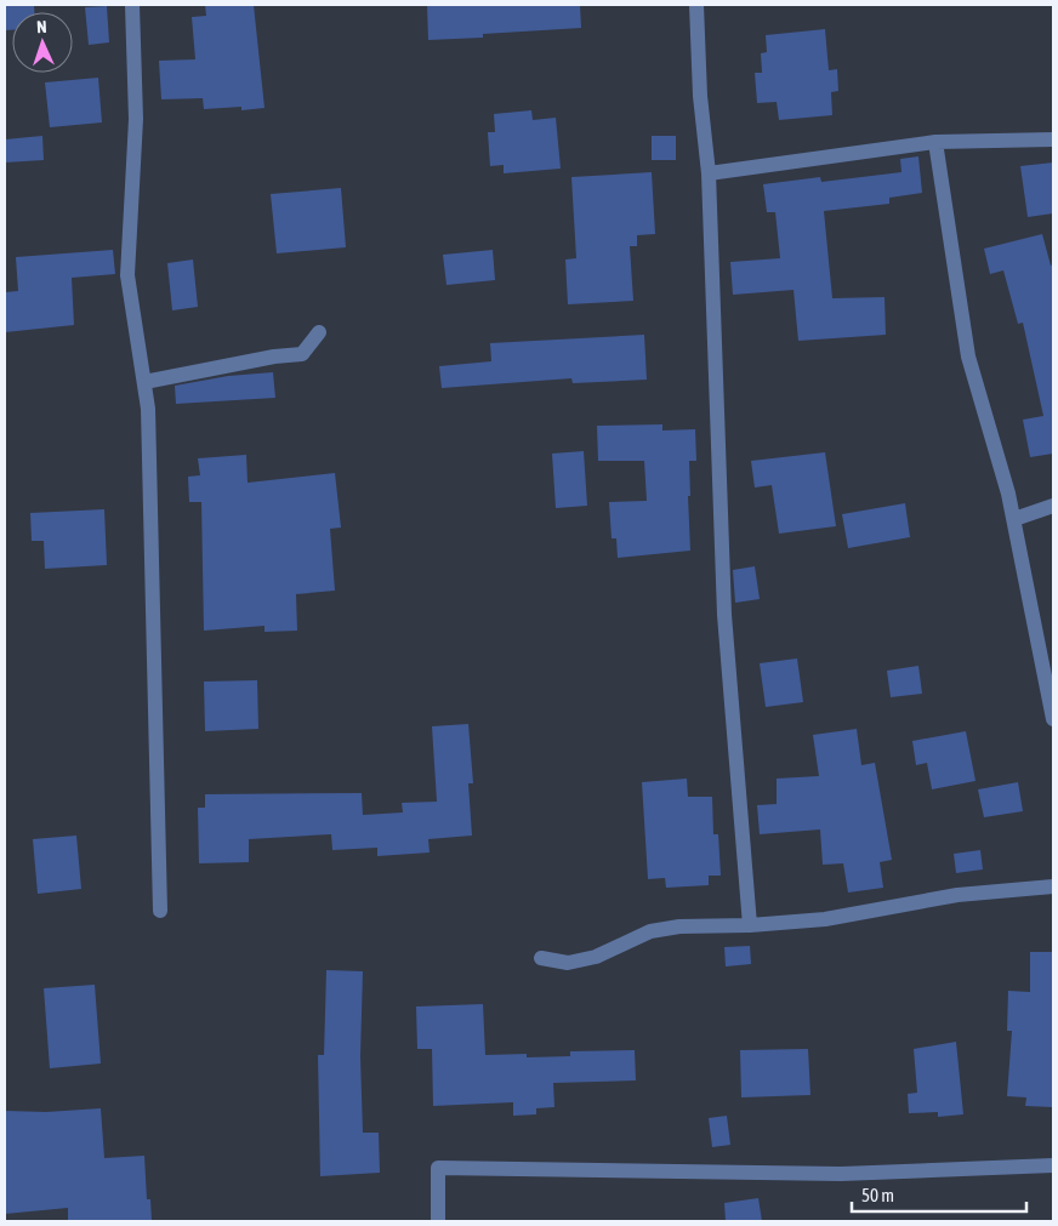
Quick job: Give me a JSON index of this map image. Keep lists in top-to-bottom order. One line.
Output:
{"scale_bar":"50 m","north":"top"}
